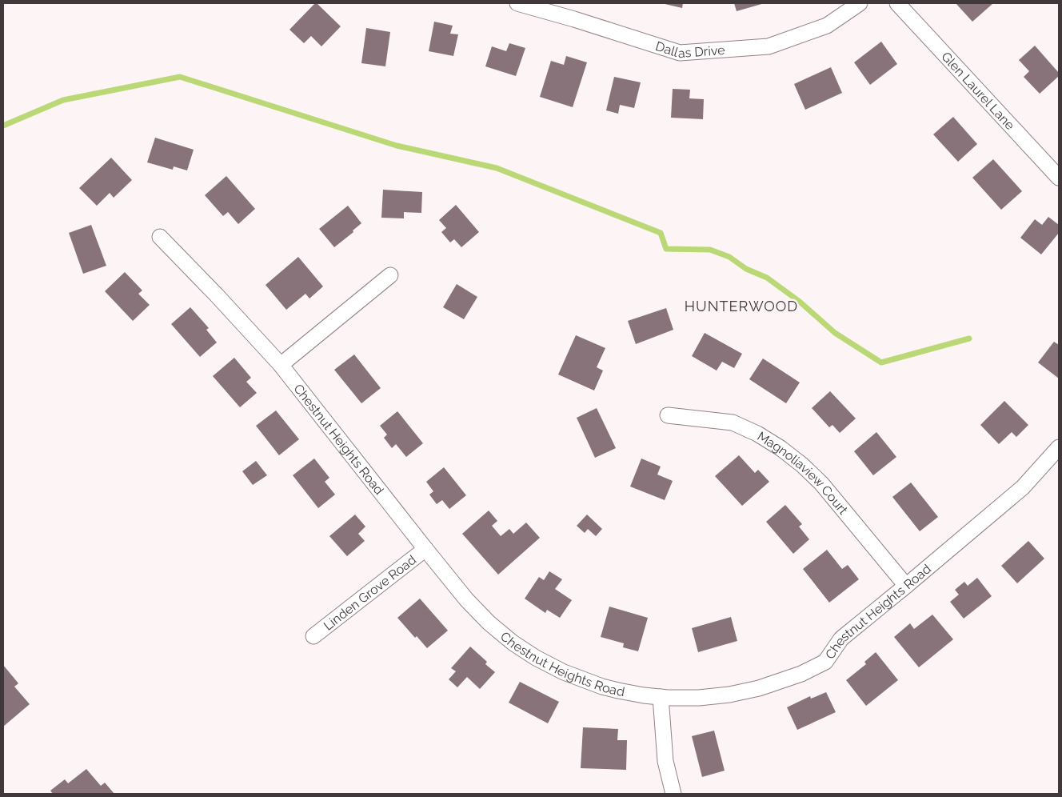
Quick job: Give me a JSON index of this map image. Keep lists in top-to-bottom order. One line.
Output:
{"streets":{"street":["Dallas Drive","Glen Laurel Lane","Chestnut Heights Road","Magnoliaview Court","Linden Grove Road"]},"crossings":[["Chestnut Heights Road","Magnoliaview Court"],["Chestnut Heights Road","Linden Grove Road"]],"districts":["HUNTERWOOD"]}
